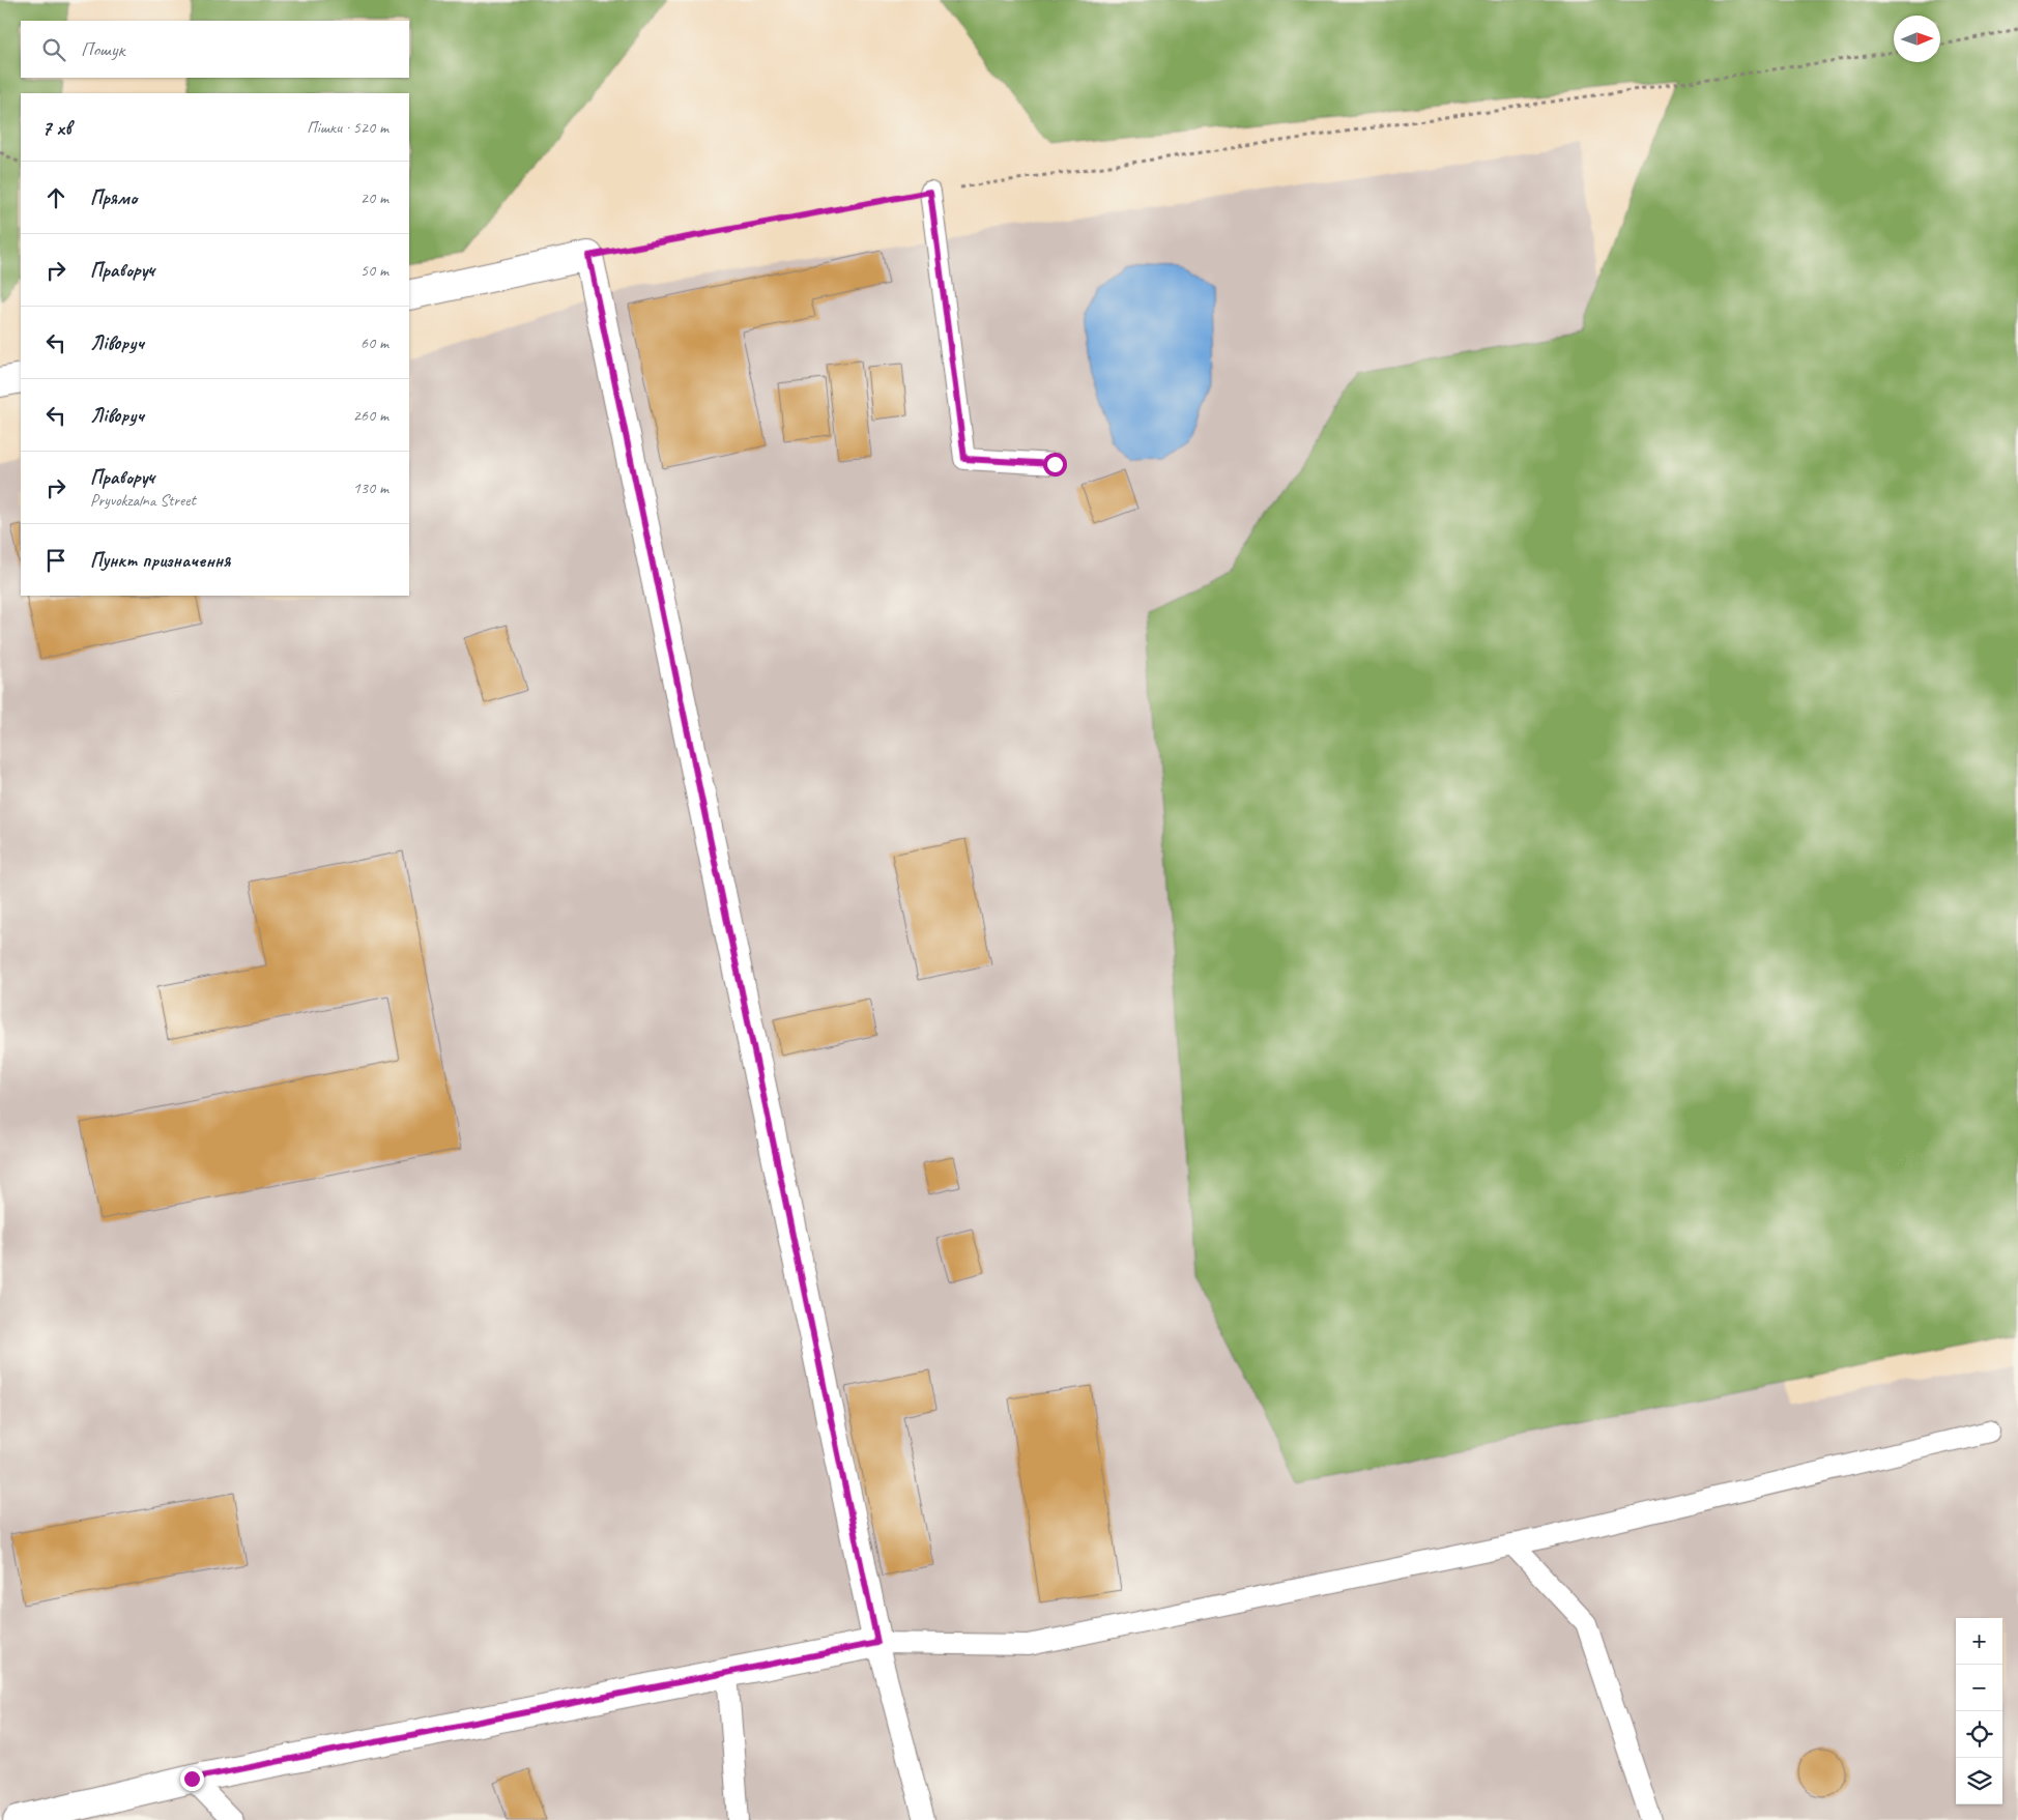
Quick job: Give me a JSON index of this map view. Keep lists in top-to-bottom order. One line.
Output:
{"north":"right","page":{"search":"Пошук","heading":["7 хв","Пішки · 520 m"],"list":[["Прямо","20 m"],["Праворуч","50 m"],["Ліворуч","60 m"],["Ліворуч","260 m"],["Праворуч","Pryvokzalna Street","130 m"],"Пункт призначення"],"map_buttons":["+","−"]}}
